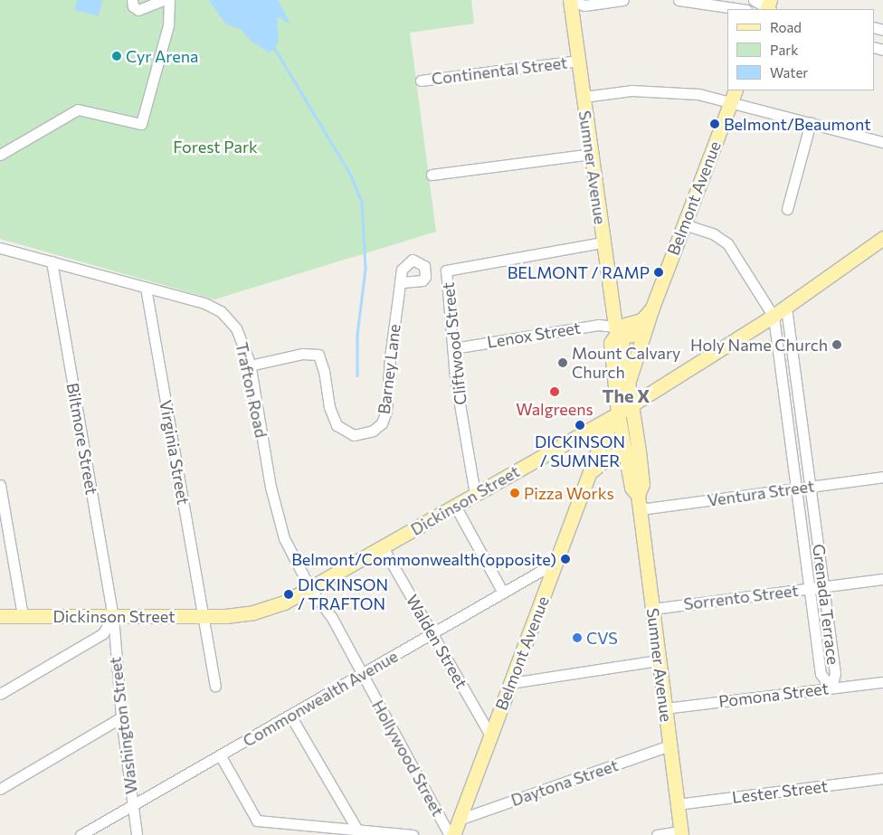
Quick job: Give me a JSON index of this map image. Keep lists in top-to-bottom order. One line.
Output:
{"streets":{"main road":["Sumner Avenue","Belmont Avenue","Dickinson Street"],"street":["Continental Street","Lenox Street","Cliftwood Street","Barney Lane","Trafton Road","Biltmore Street","Virginia Street","Ventura Street","Sorrento Street","Grenada Terrace","Walden Street","Pomona Street","Commonwealth Avenue","Washington Street","Hollywood Street","Daytona Street","Lester Street"]},"crossings":[["Continental Street","Sumner Avenue"],["Sumner Avenue","Belmont Avenue"],["Sumner Avenue","Lenox Street"],["Sumner Avenue","Cliftwood Street"],["Sumner Avenue","Ventura Street"],["Sumner Avenue","Dickinson Street"],["Sumner Avenue","Sorrento Street"],["Sumner Avenue","Pomona Street"],["Sumner Avenue","Daytona Street"],["Sumner Avenue","Lester Street"],["Belmont Avenue","Lenox Street"],["Belmont Avenue","Dickinson Street"],["Belmont Avenue","Walden Street"],["Belmont Avenue","Commonwealth Avenue"],["Belmont Avenue","Hollywood Street"],["Belmont Avenue","Daytona Street"],["Lenox Street","Cliftwood Street"],["Cliftwood Street","Dickinson Street"],["Barney Lane","Trafton Road"],["Trafton Road","Biltmore Street"],["Trafton Road","Virginia Street"],["Trafton Road","Dickinson Street"],["Trafton Road","Hollywood Street"],["Biltmore Street","Dickinson Street"],["Biltmore Street","Washington Street"],["Virginia Street","Dickinson Street"],["Ventura Street","Grenada Terrace"],["Dickinson Street","Grenada Terrace"],["Dickinson Street","Walden Street"],["Dickinson Street","Washington Street"],["Dickinson Street","Hollywood Street"],["Sorrento Street","Grenada Terrace"],["Grenada Terrace","Pomona Street"],["Walden Street","Commonwealth Avenue"],["Commonwealth Avenue","Washington Street"],["Commonwealth Avenue","Hollywood Street"]],"districts":["The X"],"parks":["Forest Park"],"places":["Cyr Arena","Belmont/Beaumont","BELMONT / RAMP","Holy Name Church","Mount Calvary Church","Walgreens","DICKINSON / SUMNER","Pizza Works","Belmont/Commonwealth(opposite)","DICKINSON / TRAFTON","CVS"],"legend":["Road","Park","Water"]}
